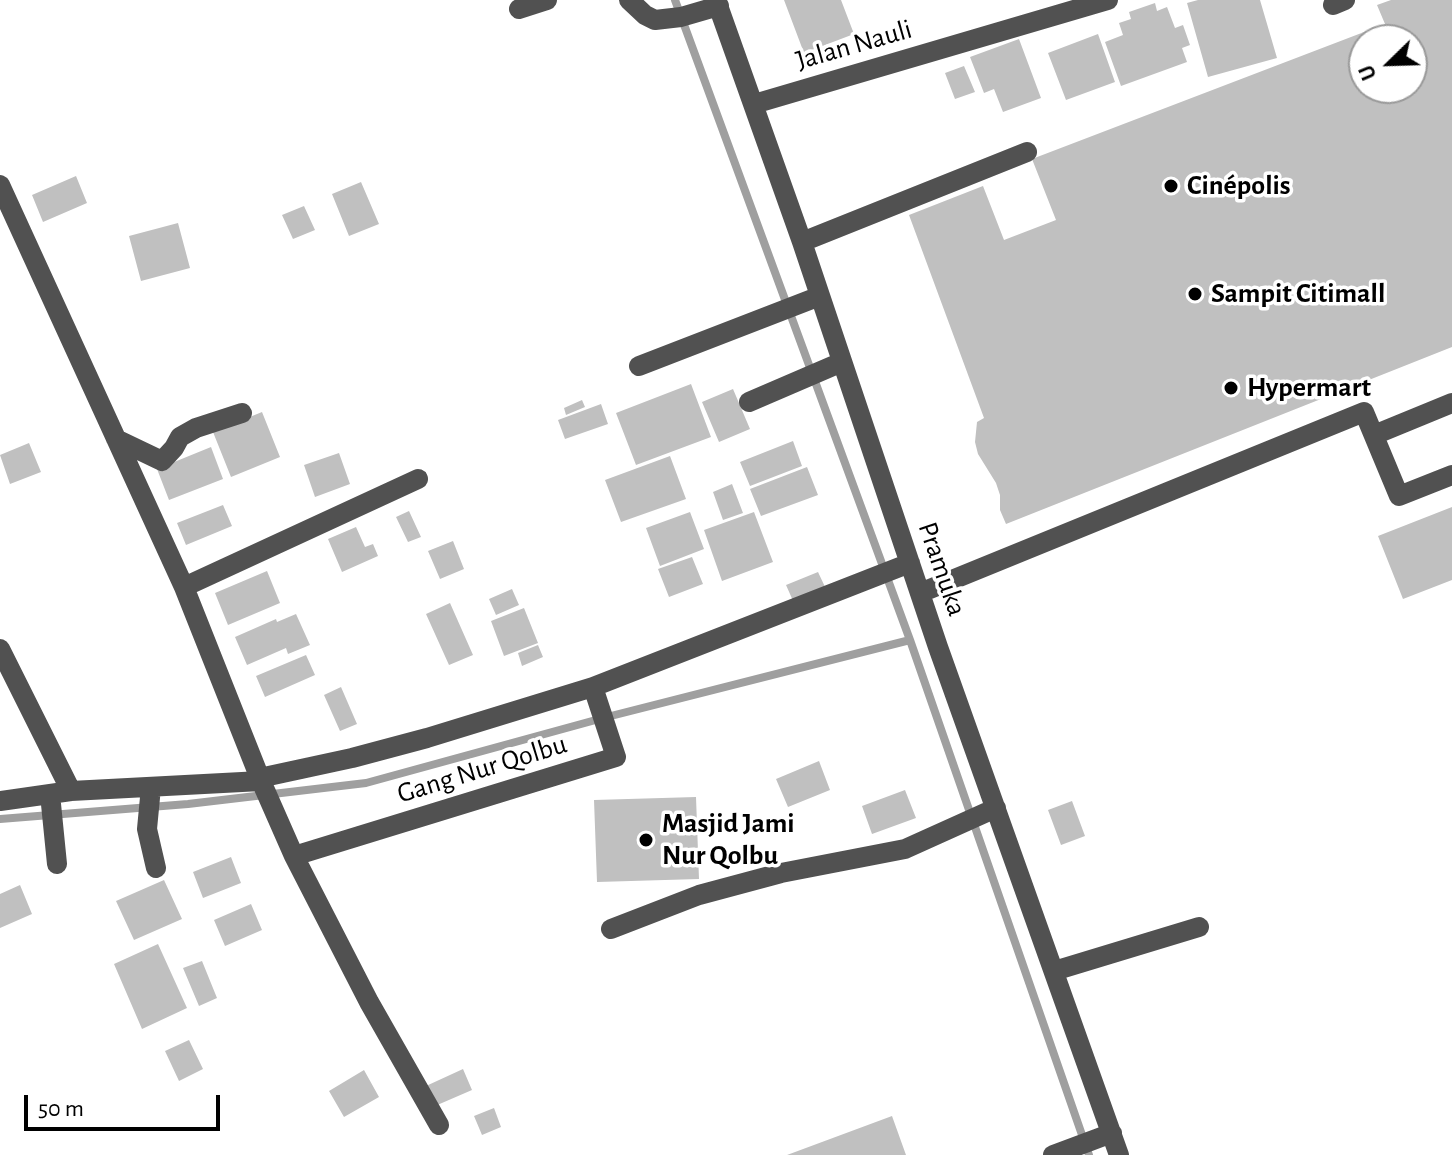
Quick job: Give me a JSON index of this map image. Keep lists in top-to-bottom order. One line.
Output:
{"streets":{"street":["Jalan Nauli","Pramuka","Gang Nur Qolbu"]},"crossings":[["Jalan Nauli","Pramuka"]],"places":["Cinépolis","Sampit Citimall","Hypermart","Masjid Jami Nur Qolbu"],"scale_bar":"50 m","north":"bottom left"}
